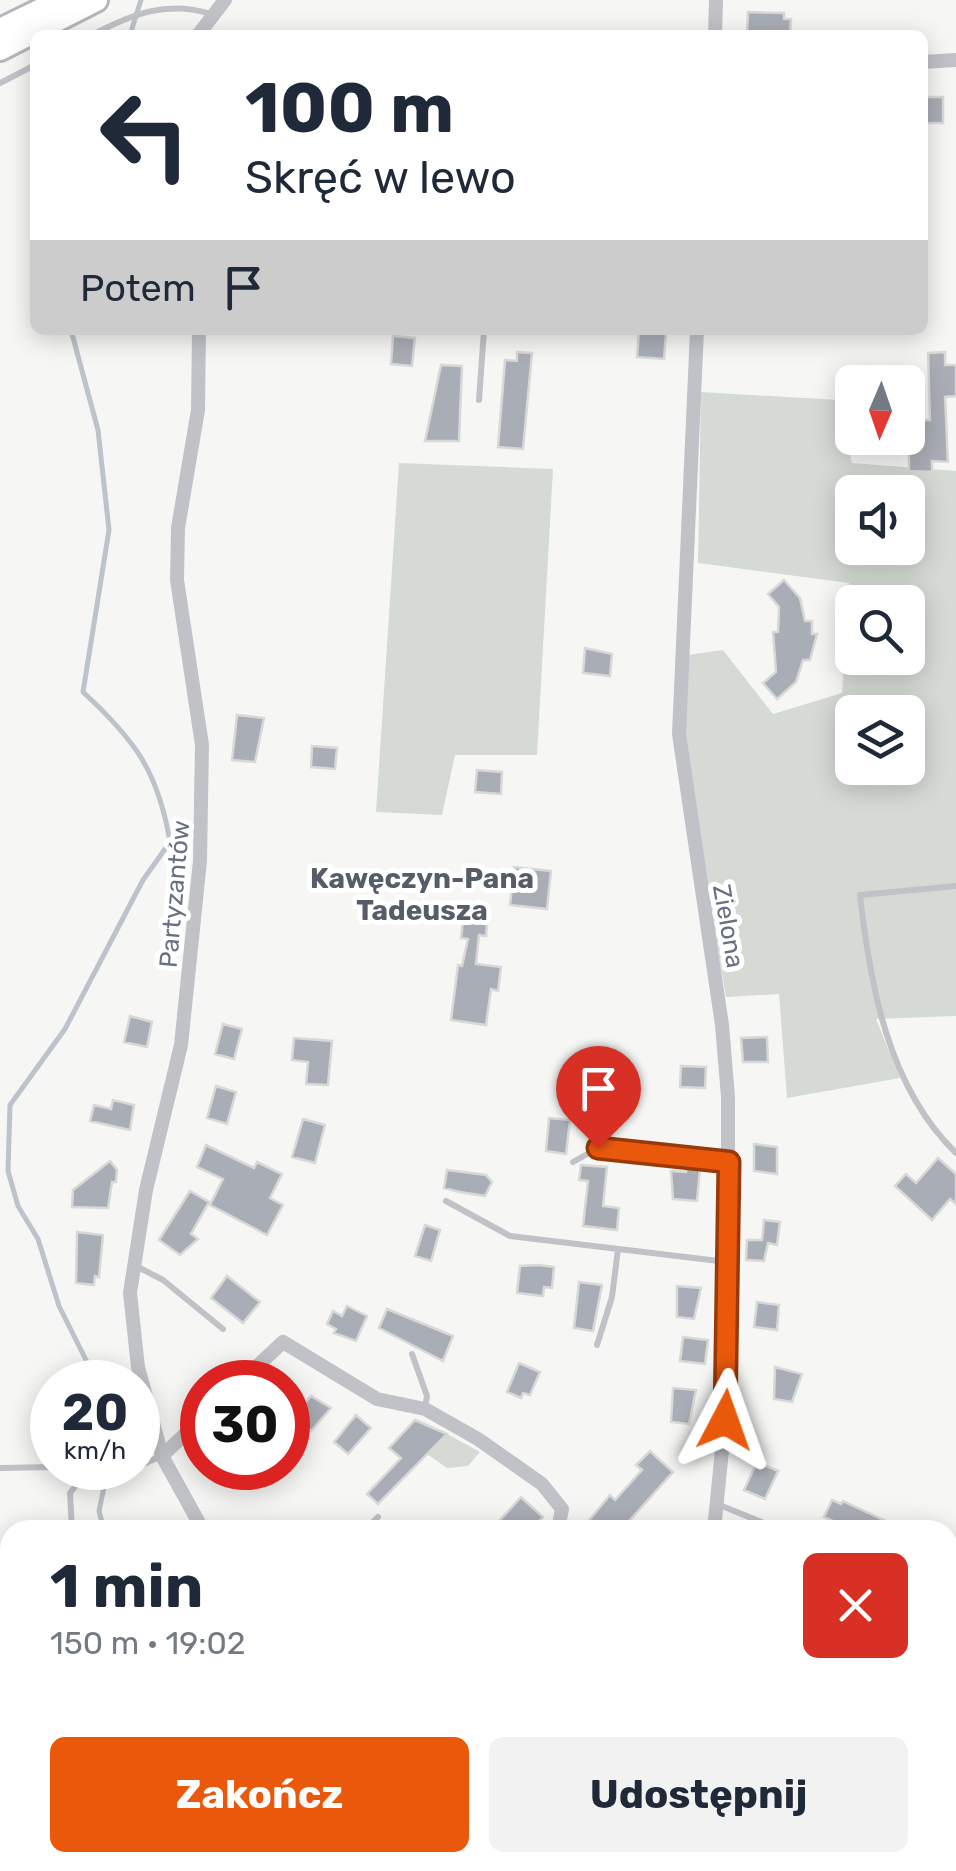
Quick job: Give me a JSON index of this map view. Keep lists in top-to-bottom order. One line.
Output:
{"streets":{"street":["Partyzantów","Zielona"]},"districts":["Kawęczyn-Pana Tadeusza"],"north":"bottom","page":{"turn":["100 m","Skręć w lewo"],"then":"Potem","speed":"20 km/h","limit":"30","heading":["1 min","150 m · 19:02"],"buttons":["Zakończ","Udostępnij"]}}
